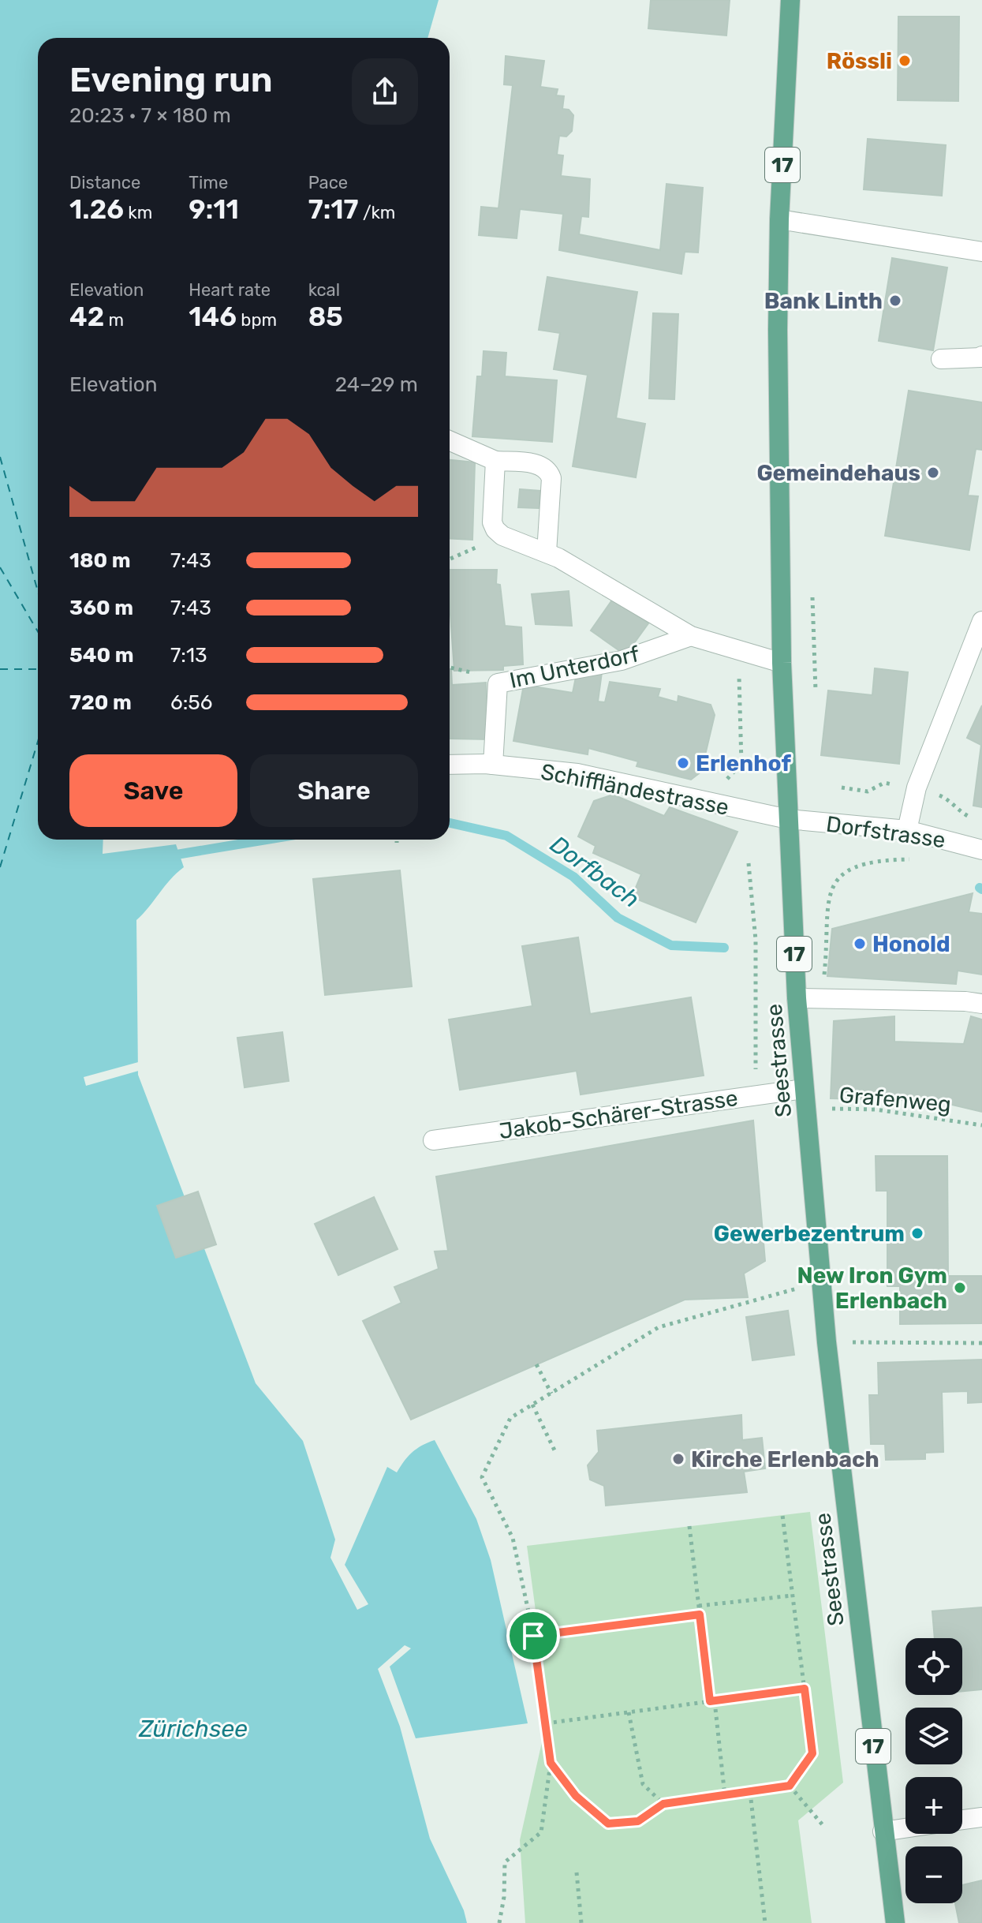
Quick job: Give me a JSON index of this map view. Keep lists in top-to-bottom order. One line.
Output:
{"streets":{"main road":["17","Seestrasse"],"street":["Im Unterdorf","Schiffländestrasse","Dorfstrasse","Jakob-Schärer-Strasse"],"path":["Grafenweg"]},"crossings":[["Im Unterdorf","Schiffländestrasse"],["Im Unterdorf","Seestrasse"],["Schiffländestrasse","Dorfstrasse"],["Schiffländestrasse","Seestrasse"],["Dorfstrasse","Seestrasse"],["Seestrasse","Grafenweg"],["Seestrasse","Jakob-Schärer-Strasse"]],"water":["Dorfbach","Zürichsee"],"places":["Rössli","Bank Linth","Gemeindehaus","Erlenhof","Honold","Gewerbezentrum","New Iron Gym Erlenbach","Kirche Erlenbach"],"page":{"heading":["Evening run","20:23 · 7 × 180 m"],"stats":[["Distance","1.26 km"],["Time","9:11"],["Pace","7:17 /km"],["Elevation","42 m"],["Heart rate","146 bpm"],["kcal","85"]],"chart":["Elevation","24–29 m"],"list":[{"name":"180 m","note":"7:43"},{"name":"360 m","note":"7:43"},{"name":"540 m","note":"7:13"},{"name":"720 m","note":"6:56"}],"buttons":["Save","Share"],"map_buttons":["+","−"]}}
